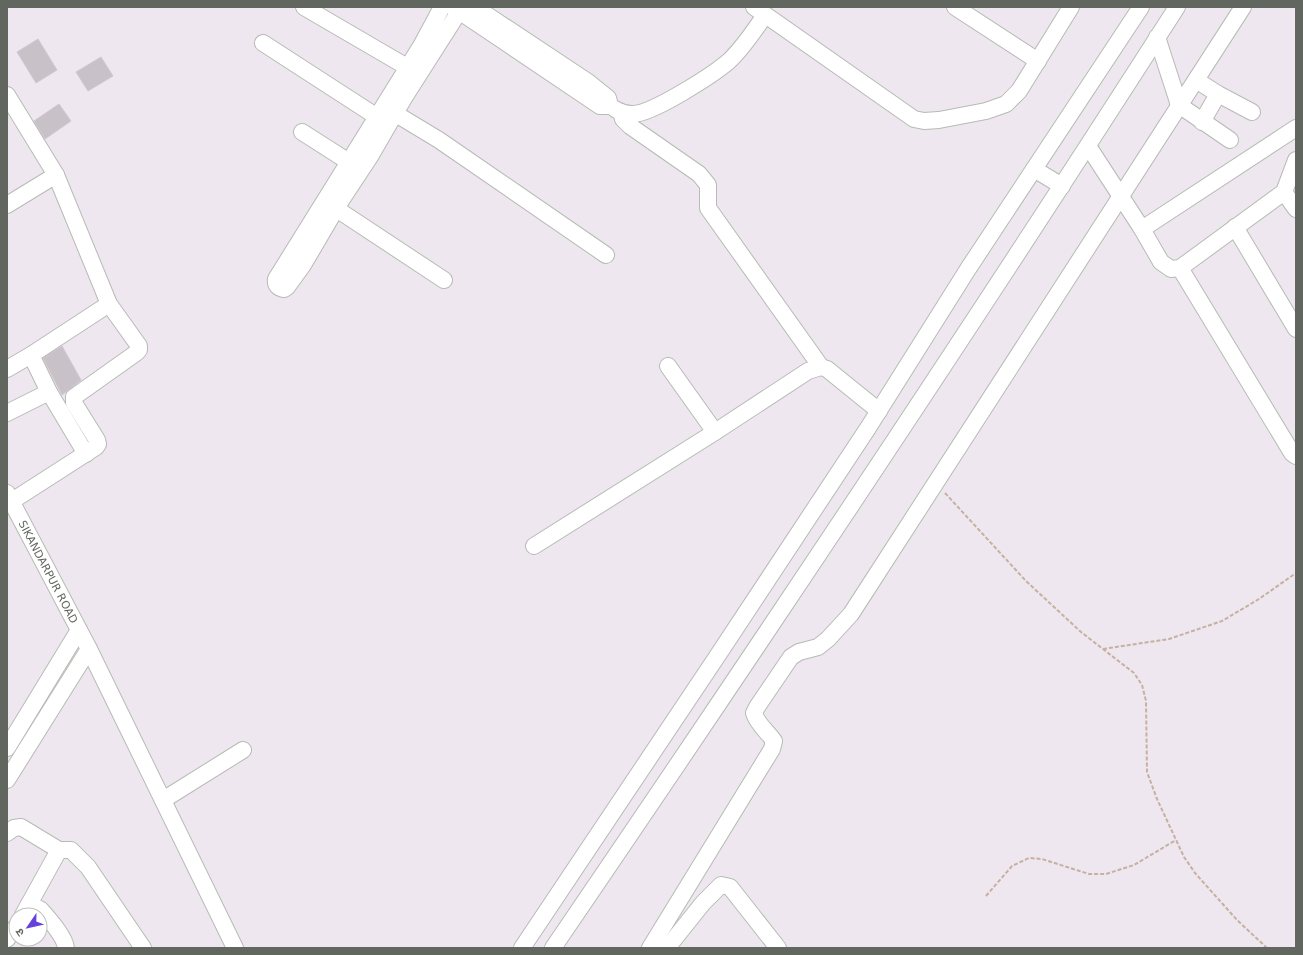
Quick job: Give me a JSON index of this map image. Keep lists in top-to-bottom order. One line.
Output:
{"streets":{"street":["SIKANDARPUR ROAD"]},"north":"bottom left"}
